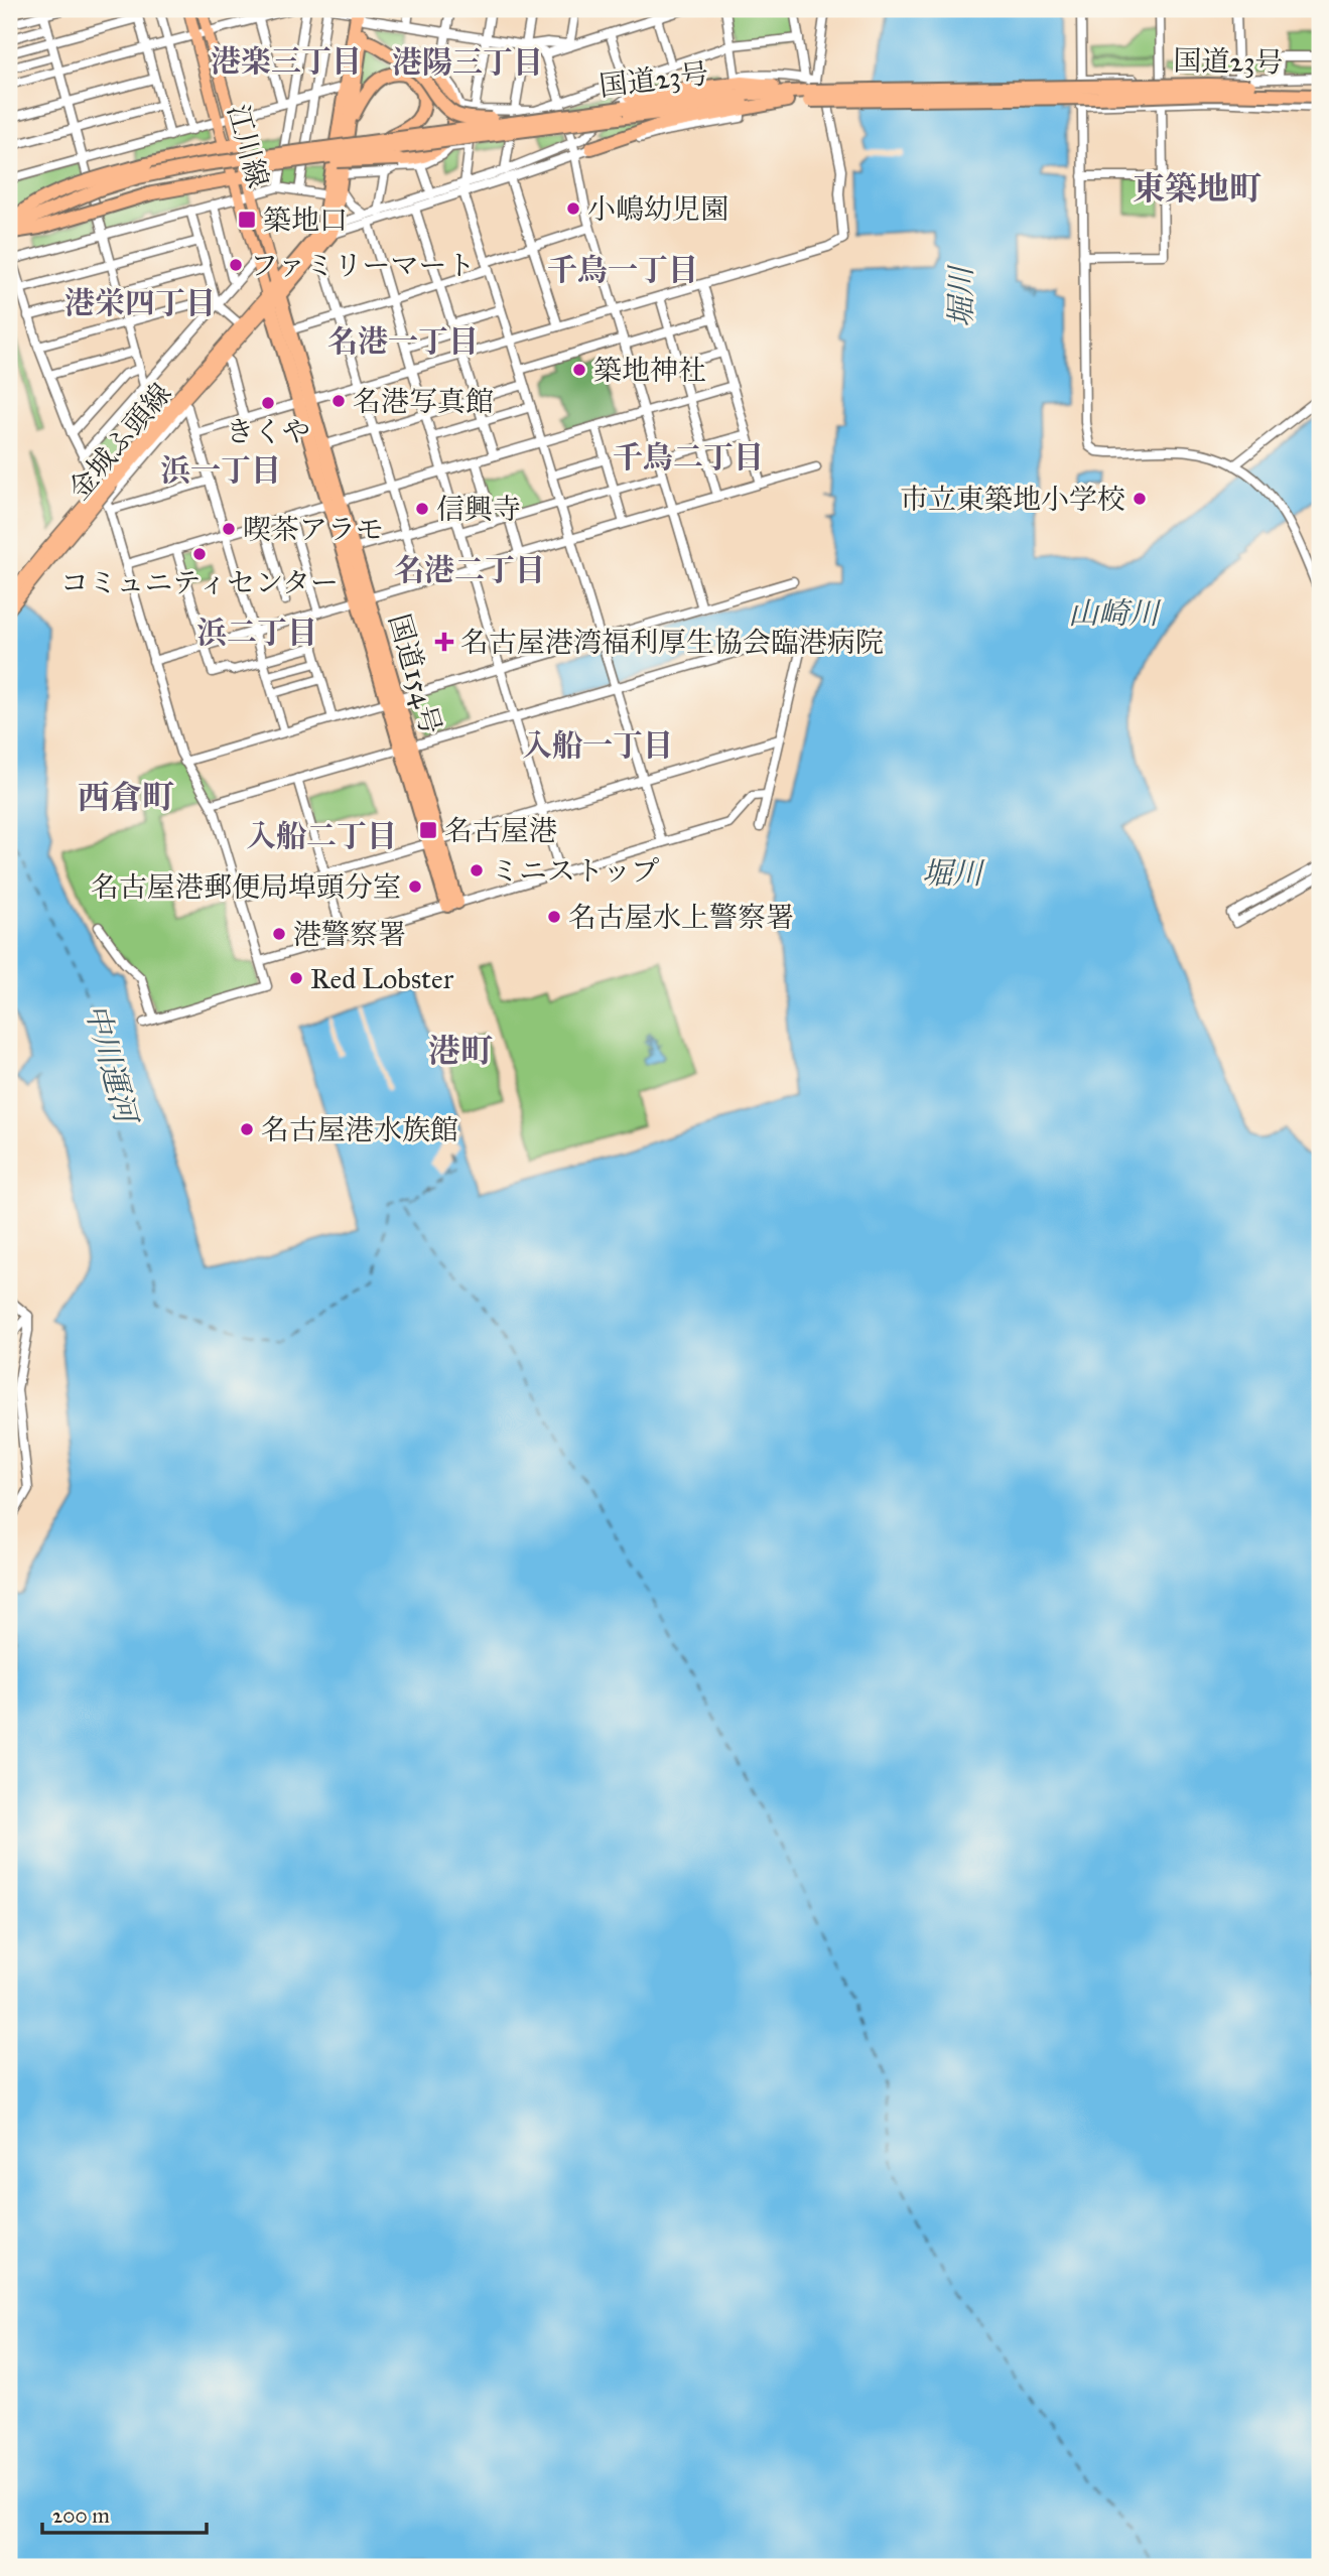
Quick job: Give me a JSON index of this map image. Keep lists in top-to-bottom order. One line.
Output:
{"streets":{"highway":["国道23号","国道154号"],"main road":["江川線","金城ふ頭線"]},"crossings":[["江川線","金城ふ頭線"],["江川線","国道154号"],["金城ふ頭線","国道154号"]],"districts":["港楽三丁目","港陽三丁目","東築地町","千鳥一丁目","港栄四丁目","名港一丁目","千鳥二丁目","浜一丁目","名港二丁目","浜二丁目","入船一丁目","西倉町","入船二丁目","港町"],"water":["堀川","山崎川","中川運河"],"places":{"other":["小嶋幼児園","ファミリーマート","築地神社","名港写真館","きくや","市立東築地小学校","信興寺","喫茶アラモ","コミュニティセンター","ミニストップ","名古屋港郵便局埠頭分室","名古屋水上警察署","港警察署","Red Lobster","名古屋港水族館"],"transit":["築地口","名古屋港"],"health":["名古屋港湾福利厚生協会臨港病院"]},"scale_bar":"200 m"}
